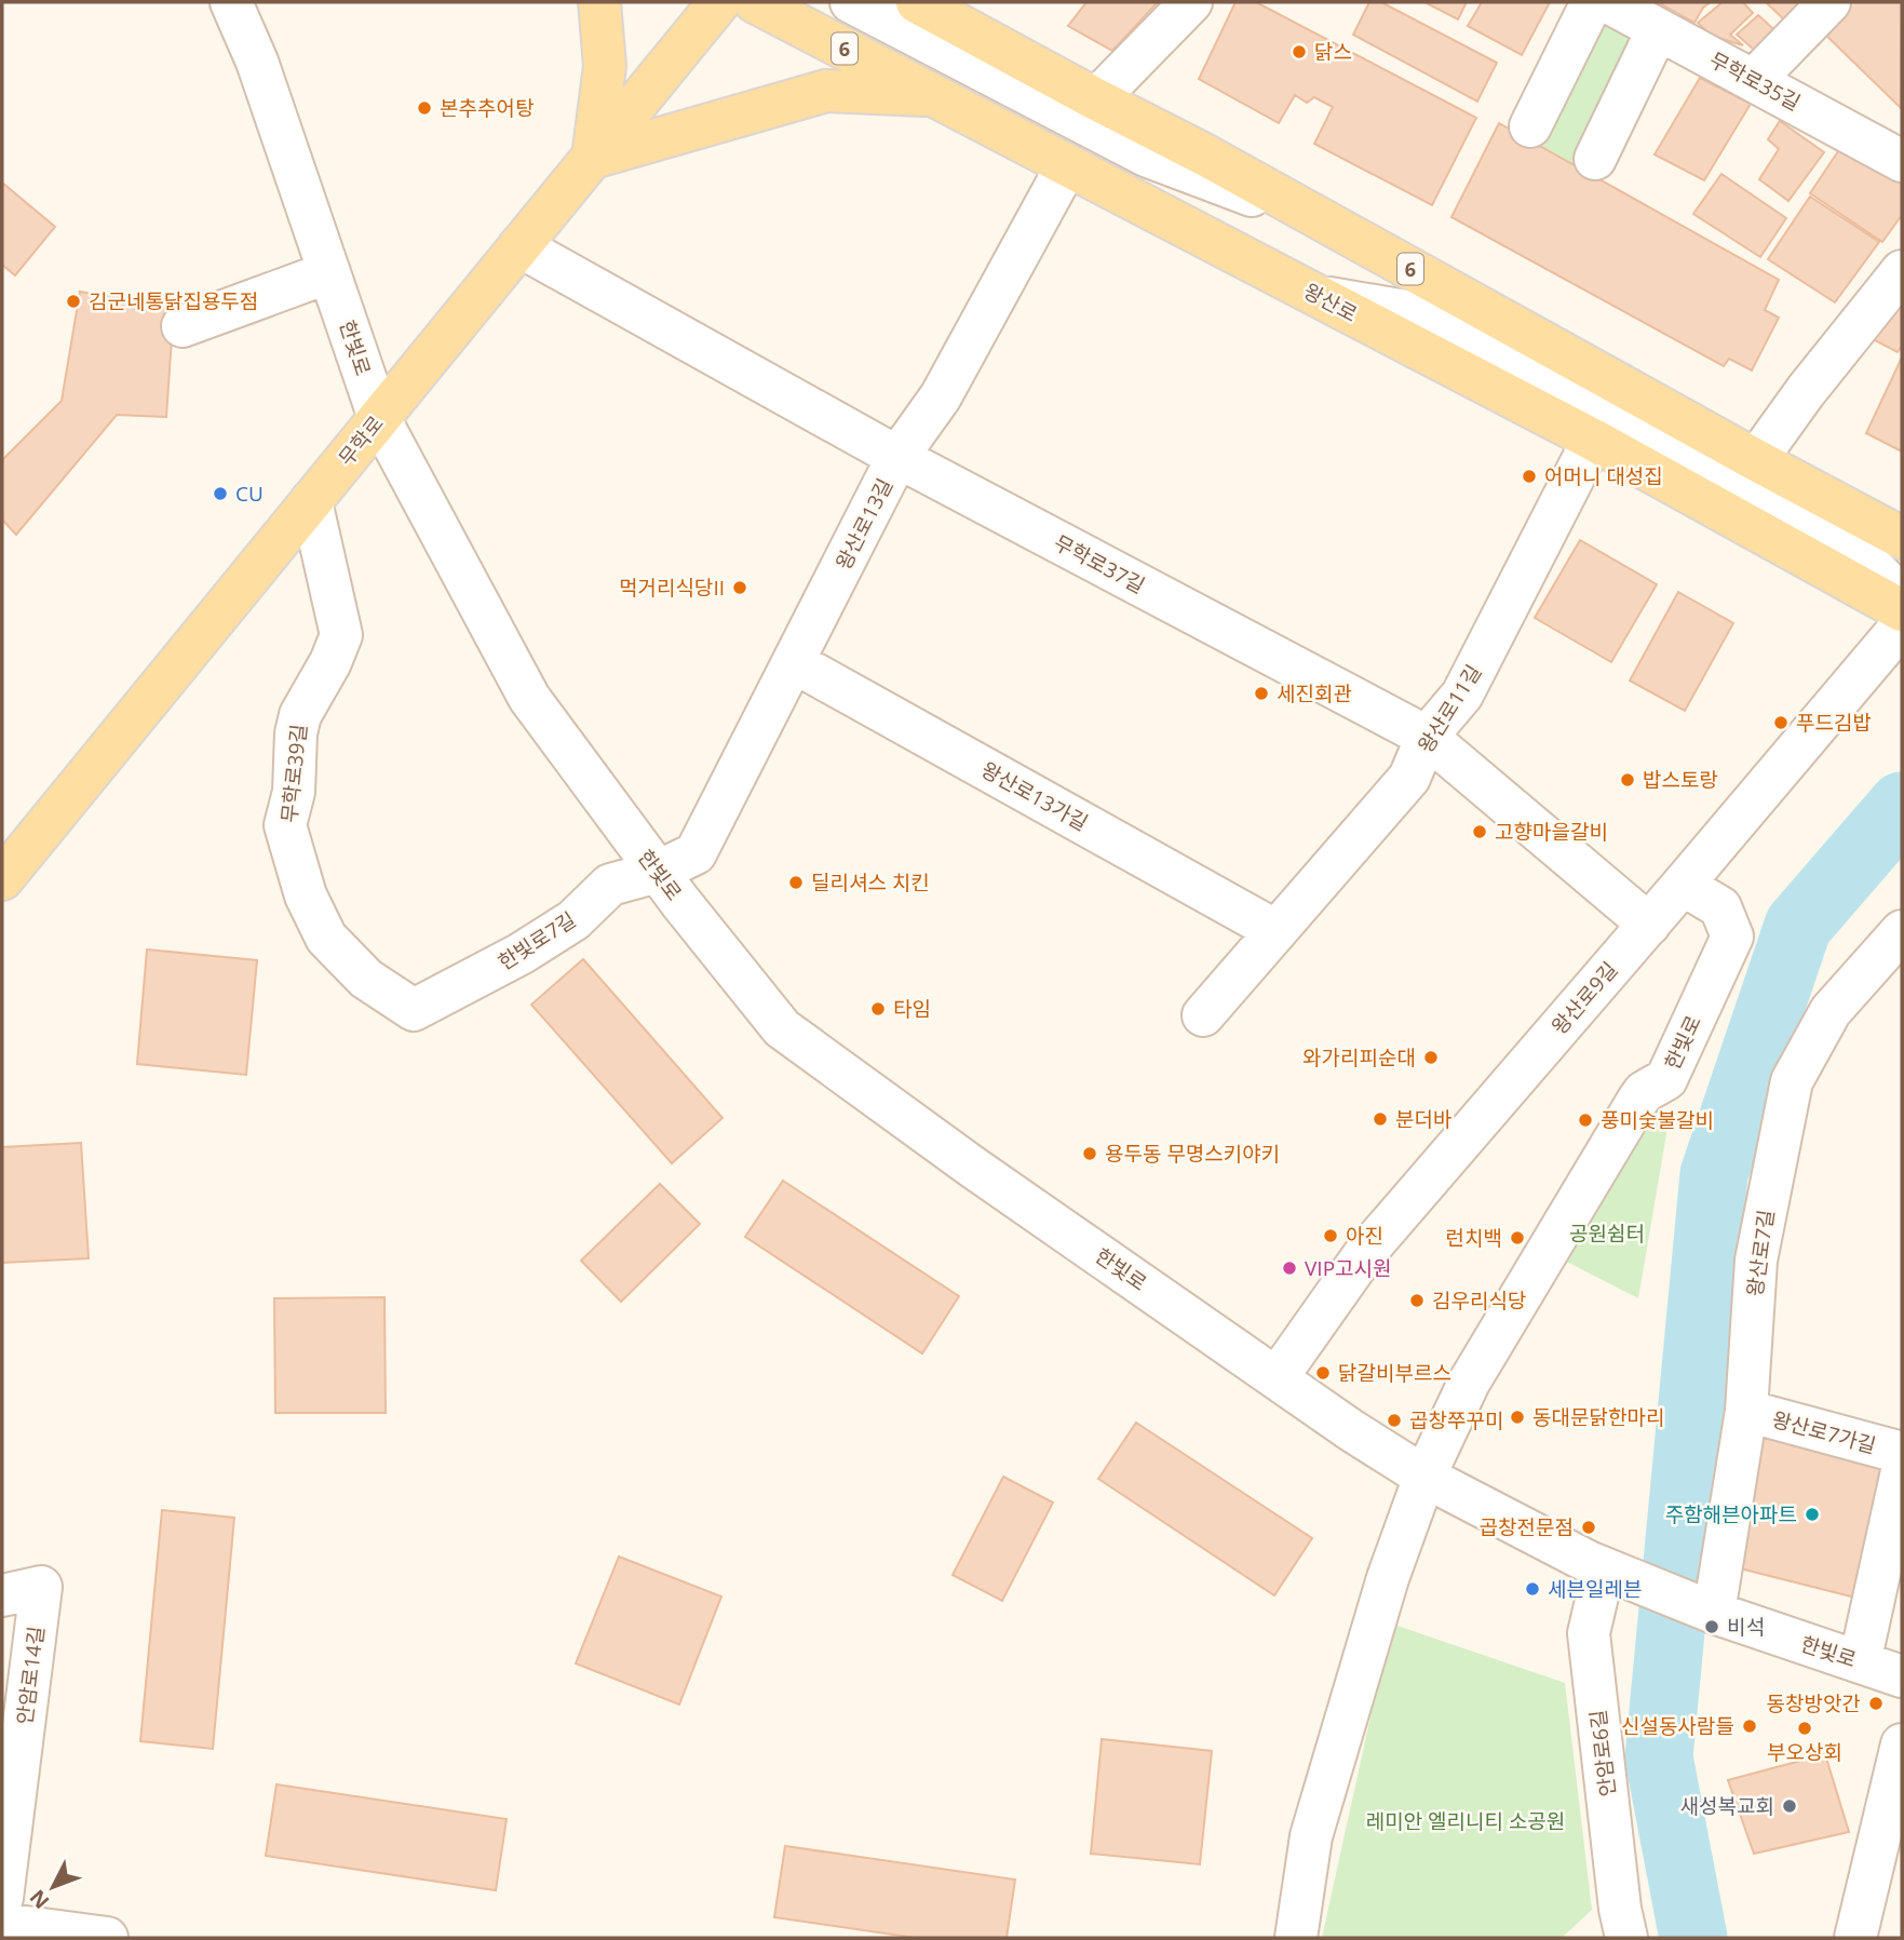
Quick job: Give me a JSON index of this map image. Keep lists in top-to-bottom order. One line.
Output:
{"streets":{"main road":["6","왕산로","무학로"],"street":["무학로35길","한빛로","왕산로13길","무학로37길","왕산로11길","무학로39길","왕산로13가길","한빛로7길","왕산로9길","왕산로7길","왕산로7가길","안암로14길","안암로6길"]},"crossings":[["왕산로","왕산로13길"],["왕산로","왕산로11길"],["한빛로","무학로"],["한빛로","왕산로13길"],["한빛로","한빛로7길"],["한빛로","왕산로9길"],["한빛로","왕산로7길"],["한빛로","안암로6길"],["무학로","무학로37길"],["무학로","무학로39길"],["왕산로13길","무학로37길"],["왕산로13길","왕산로13가길"],["왕산로13길","한빛로7길"],["무학로37길","왕산로11길"],["무학로37길","왕산로9길"],["왕산로11길","왕산로13가길"],["무학로39길","한빛로7길"],["왕산로7길","왕산로7가길"]],"parks":["공원쉼터","레미안 엘리니티 소공원"],"places":["닭스","본추추어탕","김군네통닭집용두점","어머니 대성집","CU","먹거리식당II","세진회관","푸드김밥","밥스토랑","고향마을갈비","딜리셔스 치킨","타임","와가리피순대","분더바","풍미숯불갈비","용두동 무명스키야키","아진","런치백","VIP고시원","김우리식당","닭갈비부르스","동대문닭한마리","곱창쭈꾸미","주함해븐아파트","곱창전문점","세븐일레븐","비석","동창방앗간","신설동사람들","부오상회","새성복교회"],"north":"bottom left"}
